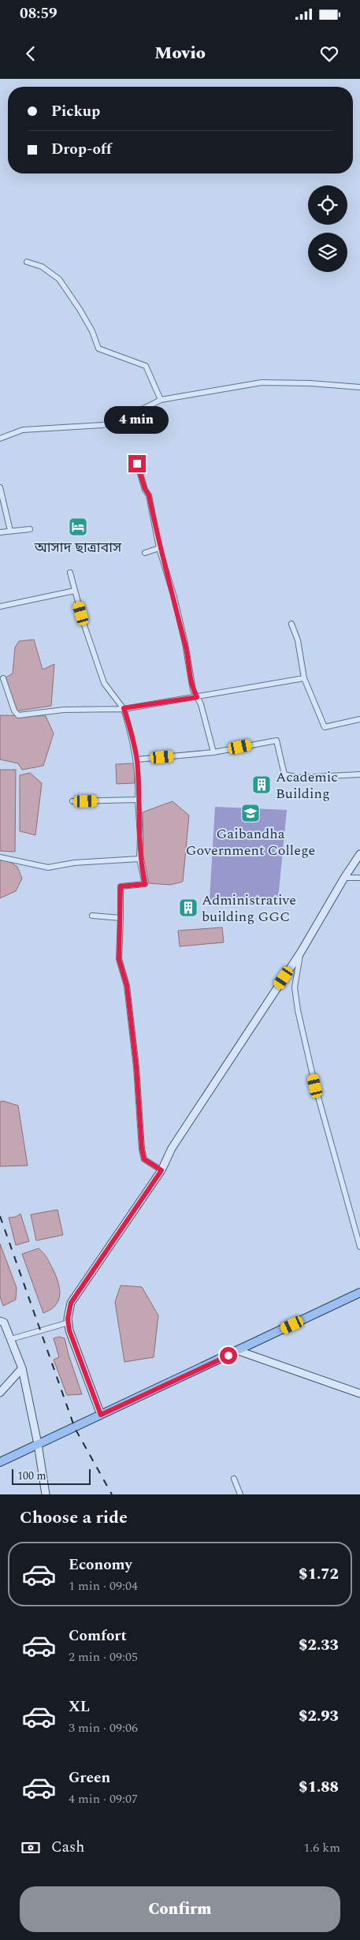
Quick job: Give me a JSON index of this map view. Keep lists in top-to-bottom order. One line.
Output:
{"places":{"hotel":["আসাদ ছাত্রাবাস"],"building":["Academic Building","Administrative building GGC"],"school or university":["Gaibandha Government College"]},"scale_bar":"100 m","page":{"status":"08:59","header":"Movio","banner":["Pickup","Drop-off"],"bubble":"4 min","scale":"100 m","heading":"Choose a ride","list":[{"name":"Economy","note":"1 min · 09:04","value":"$1.72"},{"name":"Comfort","note":"2 min · 09:05","value":"$2.33"},{"name":"XL","note":"3 min · 09:06","value":"$2.93"},{"name":"Green","note":"4 min · 09:07","value":"$1.88"}],"pay":["Cash","1.6 km"],"buttons":"Confirm"}}
